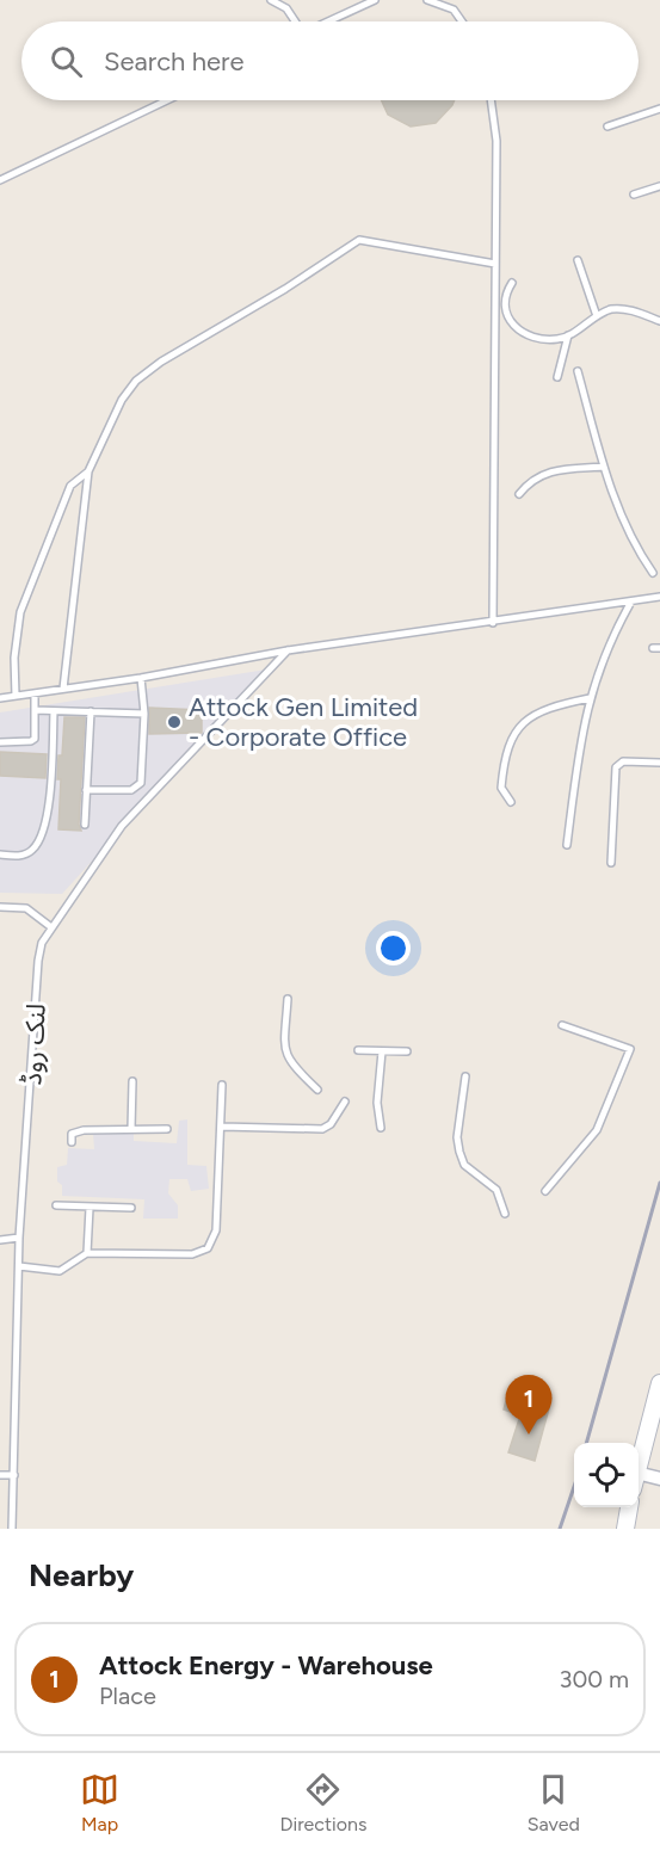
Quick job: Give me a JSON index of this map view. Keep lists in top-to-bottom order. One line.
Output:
{"streets":{"lane":["لنک روڈ"]},"places":["Attock Gen Limited - Corporate Office"],"page":{"search":"Search here","pins":"1","heading":"Nearby","list":[{"mark":"1","name":"Attock Energy - Warehouse","note":"Place","value":"300 m"}],"nav":["Map","Directions","Saved"]}}
